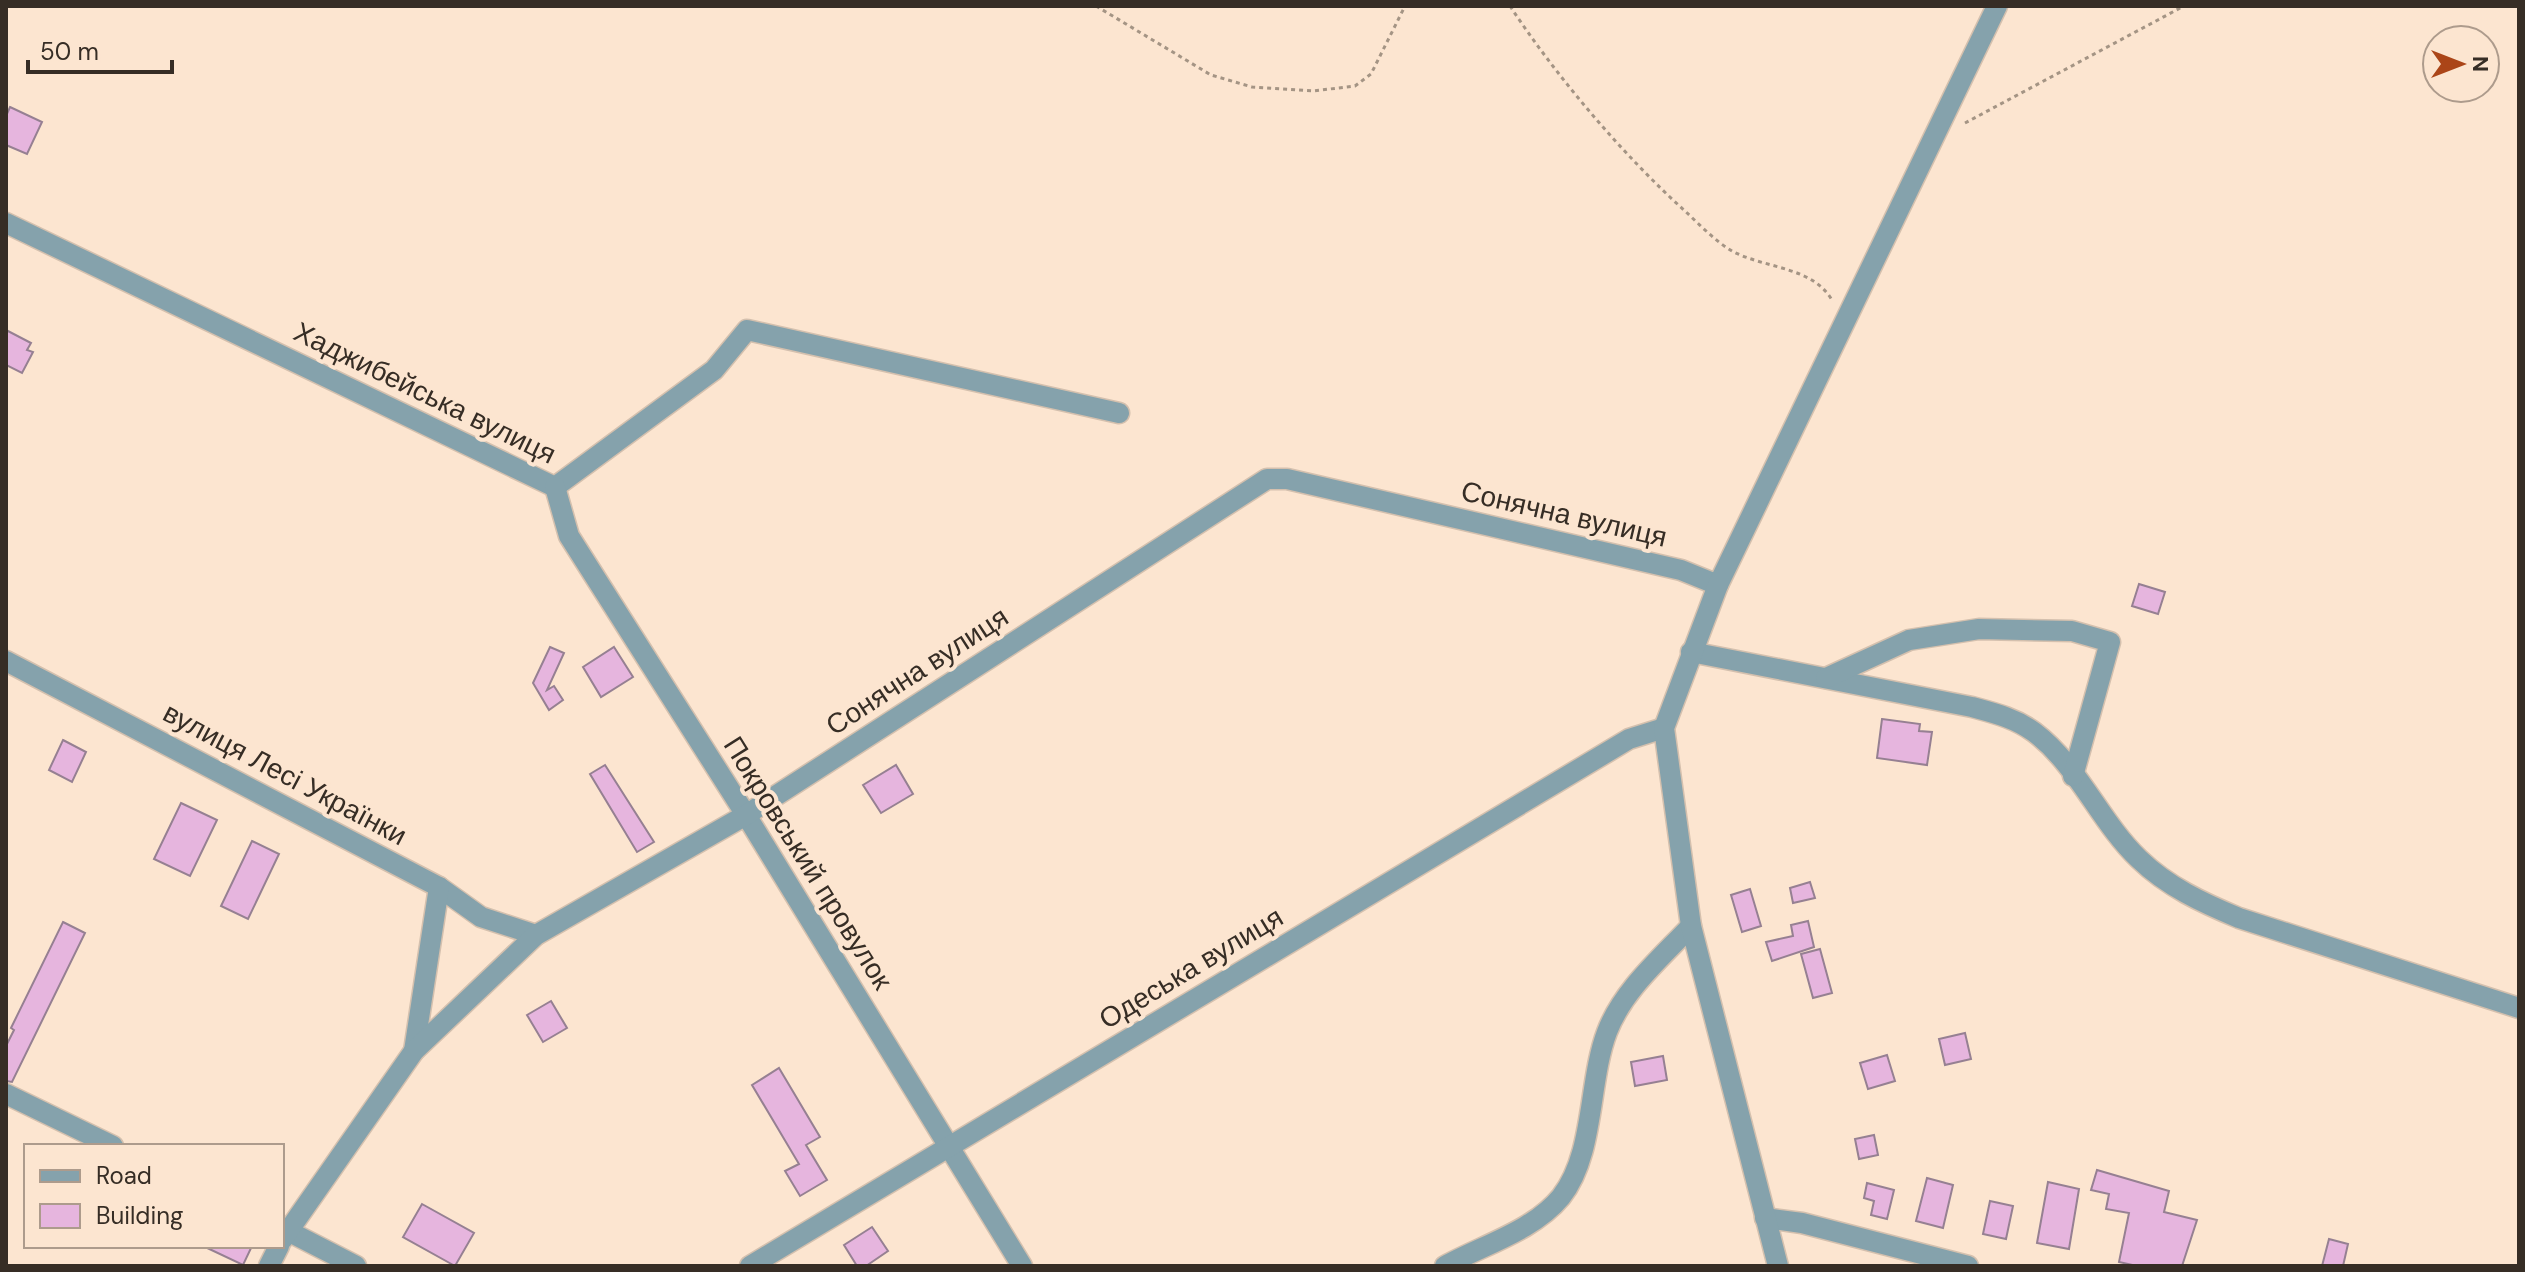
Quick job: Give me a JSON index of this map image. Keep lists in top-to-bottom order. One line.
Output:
{"streets":{"street":["Хаджибейська вулиця","Сонячна вулиця","вулиця Лесі Українки","Покровський провулок","Одеська вулиця"]},"crossings":[["Хаджибейська вулиця","Покровський провулок"],["Сонячна вулиця","вулиця Лесі Українки"],["Сонячна вулиця","Покровський провулок"],["Покровський провулок","Одеська вулиця"]],"legend":["Road","Building"],"scale_bar":"50 m","north":"right"}
